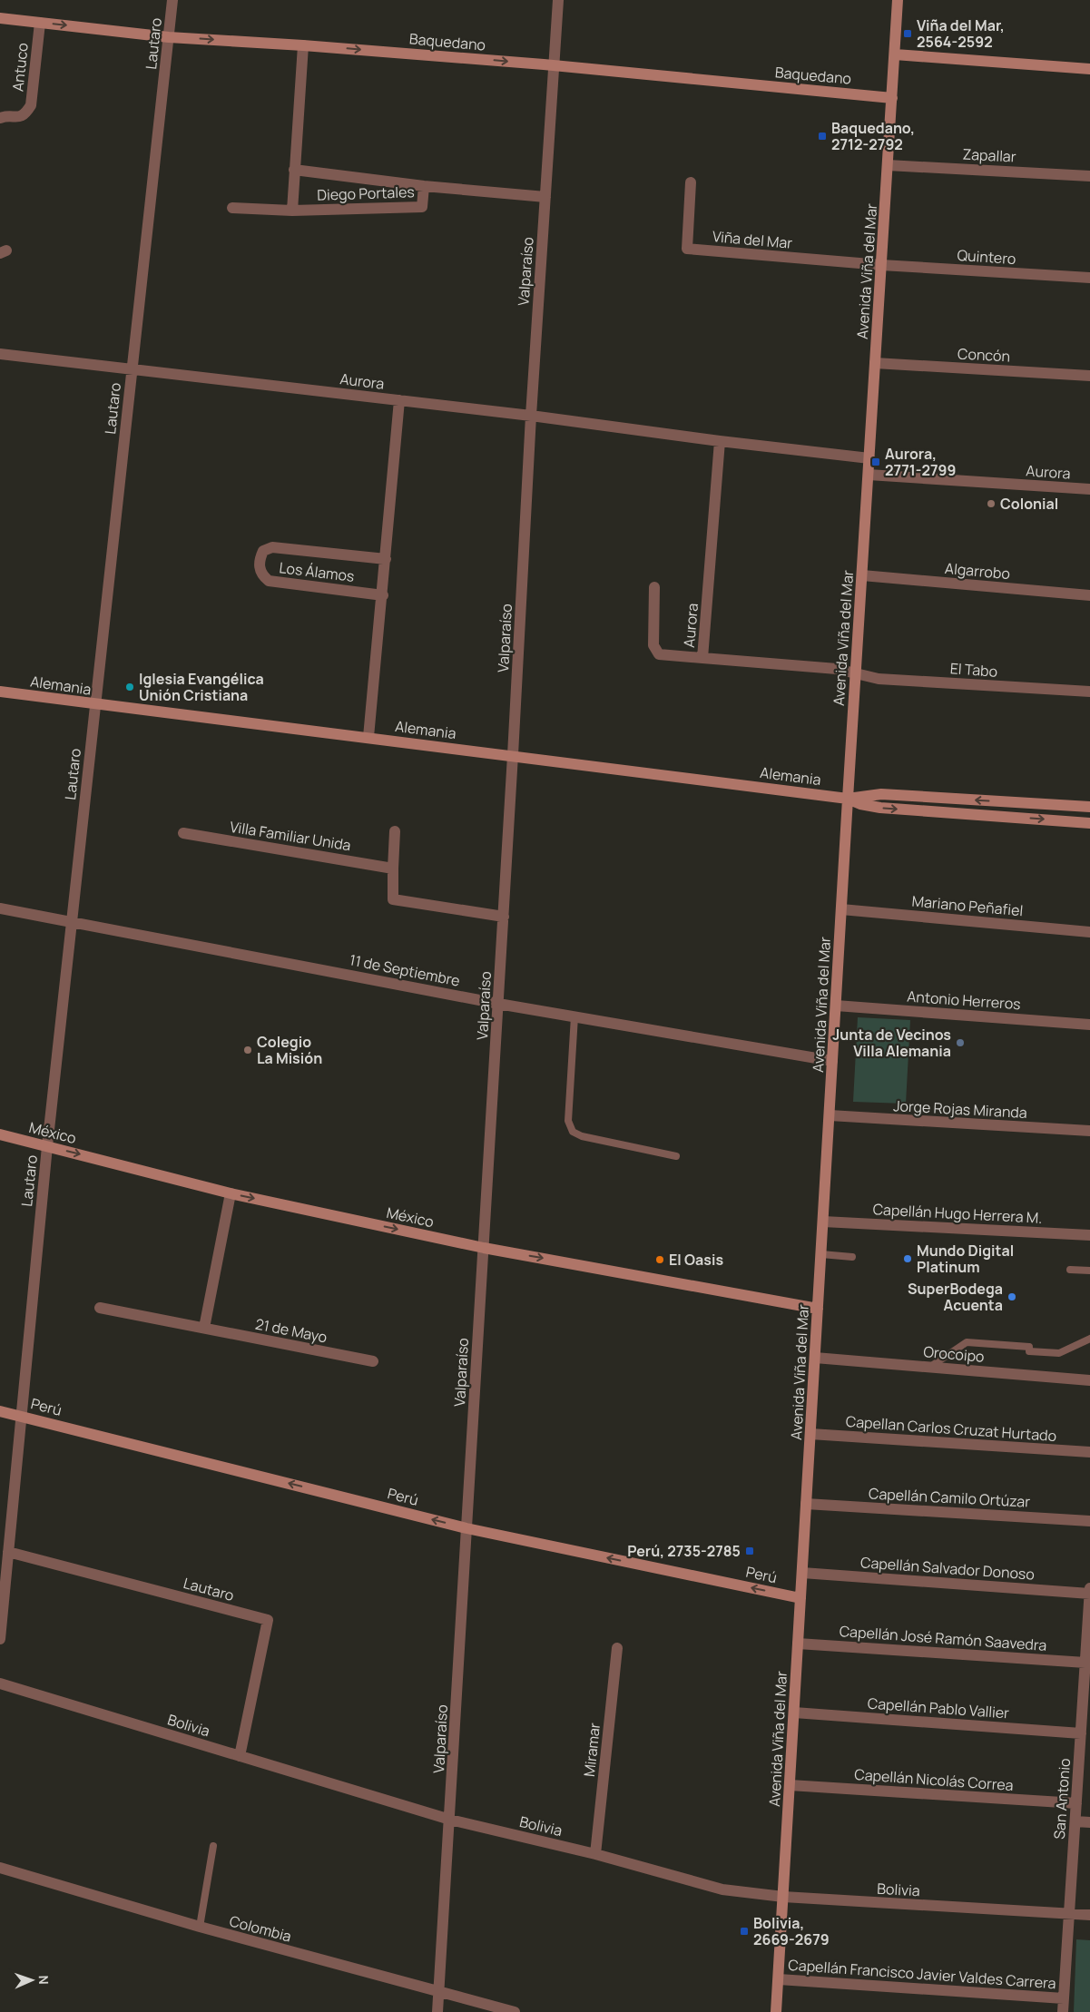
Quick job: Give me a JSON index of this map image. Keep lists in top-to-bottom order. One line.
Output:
{"streets":{"main road":["Baquedano","Avenida Viña del Mar","Alemania","México","Perú"],"street":["Lautaro","Antuco","Zapallar","Diego Portales","Viña del Mar","Quintero","Valparaíso","Concón","Aurora","Algarrobo","Los Álamos","El Tabo","Villa Familiar Unida","Mariano Peñafiel","11 de Septiembre","Antonio Herreros","Jorge Rojas Miranda","Capellán Hugo Herrera M.","21 de Mayo","Orocoipo","Capellan Carlos Cruzat Hurtado","Capellán Camilo Ortúzar","Capellán Salvador Donoso","Capellán José Ramón Saavedra","Capellán Pablo Vallier","Bolivia","Miramar","Capellán Nicolás Correa","San Antonio","Colombia","Capellán Francisco Javier Valdes Carrera"]},"crossings":[["Baquedano","Lautaro"],["Baquedano","Antuco"],["Baquedano","Valparaíso"],["Baquedano","Avenida Viña del Mar"],["Lautaro","Aurora"],["Lautaro","Alemania"],["Lautaro","11 de Septiembre"],["Lautaro","México"],["Lautaro","Perú"],["Lautaro","Bolivia"],["Zapallar","Avenida Viña del Mar"],["Diego Portales","Valparaíso"],["Viña del Mar","Quintero"],["Viña del Mar","Avenida Viña del Mar"],["Quintero","Avenida Viña del Mar"],["Valparaíso","Aurora"],["Valparaíso","Alemania"],["Valparaíso","11 de Septiembre"],["Valparaíso","México"],["Valparaíso","Perú"],["Valparaíso","Bolivia"],["Valparaíso","Colombia"],["Avenida Viña del Mar","Concón"],["Avenida Viña del Mar","Aurora"],["Avenida Viña del Mar","Algarrobo"],["Avenida Viña del Mar","El Tabo"],["Avenida Viña del Mar","Alemania"],["Avenida Viña del Mar","Mariano Peñafiel"],["Avenida Viña del Mar","11 de Septiembre"],["Avenida Viña del Mar","Antonio Herreros"],["Avenida Viña del Mar","Jorge Rojas Miranda"],["Avenida Viña del Mar","México"],["Avenida Viña del Mar","Capellán Hugo Herrera M."],["Avenida Viña del Mar","Orocoipo"],["Avenida Viña del Mar","Perú"],["Avenida Viña del Mar","Capellan Carlos Cruzat Hurtado"],["Avenida Viña del Mar","Capellán Camilo Ortúzar"],["Avenida Viña del Mar","Capellán Salvador Donoso"],["Avenida Viña del Mar","Capellán José Ramón Saavedra"],["Avenida Viña del Mar","Capellán Pablo Vallier"],["Avenida Viña del Mar","Bolivia"],["Avenida Viña del Mar","Capellán Nicolás Correa"],["Avenida Viña del Mar","Capellán Francisco Javier Valdes Carrera"],["Aurora","El Tabo"],["Capellán Salvador Donoso","San Antonio"],["Capellán José Ramón Saavedra","San Antonio"],["Capellán Pablo Vallier","San Antonio"],["Bolivia","Miramar"],["Bolivia","San Antonio"],["Capellán Nicolás Correa","San Antonio"],["San Antonio","Capellán Francisco Javier Valdes Carrera"]],"one_way":["Baquedano","México","Perú"],"places":{"transit":["Viña del Mar, 2564-2592","Baquedano, 2712-2792","Aurora, 2771-2799","Perú, 2735-2785","Bolivia, 2669-2679"],"other":["Colonial","Iglesia Evangélica Unión Cristiana","Junta de Vecinos Villa Alemania","Colegio La Misión","Mundo Digital Platinum","El Oasis","SuperBodega Acuenta"]},"north":"right"}
